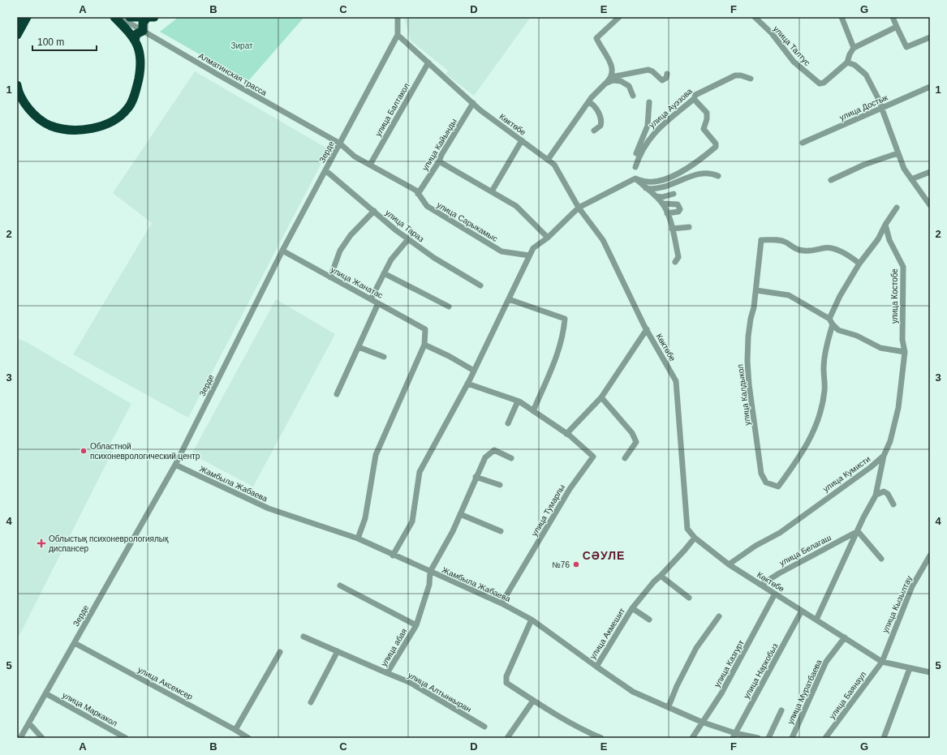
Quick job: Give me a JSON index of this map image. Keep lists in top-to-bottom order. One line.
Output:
{"streets":{"street":["улица Талтус","Алматинская трасса","улица Достык","улица Ауэзова","улица Балтакол","Көктөбе","улица Кайынды","Зерде","улица Сарыкамыс","улица Тараз","улица Жанатас","улица Костобе","улица Калдыкол","улица Кумисти","Жамбыла Жабаева","улица Тумарлы","улица Белагаш","улица Кызылтау","улица Акмешит","улица абая","улица Казгурт","улица Наркобыз","улица Аксемсер","улица Алтынкыран","улица Муратбаева","улица Баянаул","улица Маркакол"]},"crossings":[["Алматинская трасса","Зерде"],["Алматинская трасса","улица Сарыкамыс"],["улица Балтакол","Көктөбе"],["улица Балтакол","улица Сарыкамыс"],["Көктөбе","улица Кайынды"],["Көктөбе","Зерде"],["Көктөбе","улица Кумисти"],["Көктөбе","улица Белагаш"],["Көктөбе","улица Кызылтау"],["Көктөбе","улица Акмешит"],["Көктөбе","улица Казгурт"],["Көктөбе","улица Наркобыз"],["Көктөбе","улица Муратбаева"],["Көктөбе","улица Баянаул"],["улица Кайынды","улица Сарыкамыс"],["Зерде","улица Сарыкамыс"],["Зерде","улица Тараз"],["Зерде","улица Жанатас"],["Зерде","Жамбыла Жабаева"],["Зерде","улица Аксемсер"],["Зерде","улица Маркакол"],["улица Костобе","улица Кумисти"],["Жамбыла Жабаева","улица Тумарлы"],["Жамбыла Жабаева","улица Акмешит"],["Жамбыла Жабаева","улица Казгурт"],["Жамбыла Жабаева","улица Наркобыз"],["улица Кызылтау","улица Баянаул"],["улица абая","улица Алтынкыран"]],"districts":["СӘУЛЕ"],"parks":["Зират"],"places":{"other":["Областной психоневрологический центр","№76"],"health":["Облыстық психоневрологиялық диспансер"]},"scale_bar":"100 m","grid":{"columns":["A","B","C","D","E","F","G"],"rows":["1","2","3","4","5"]}}
